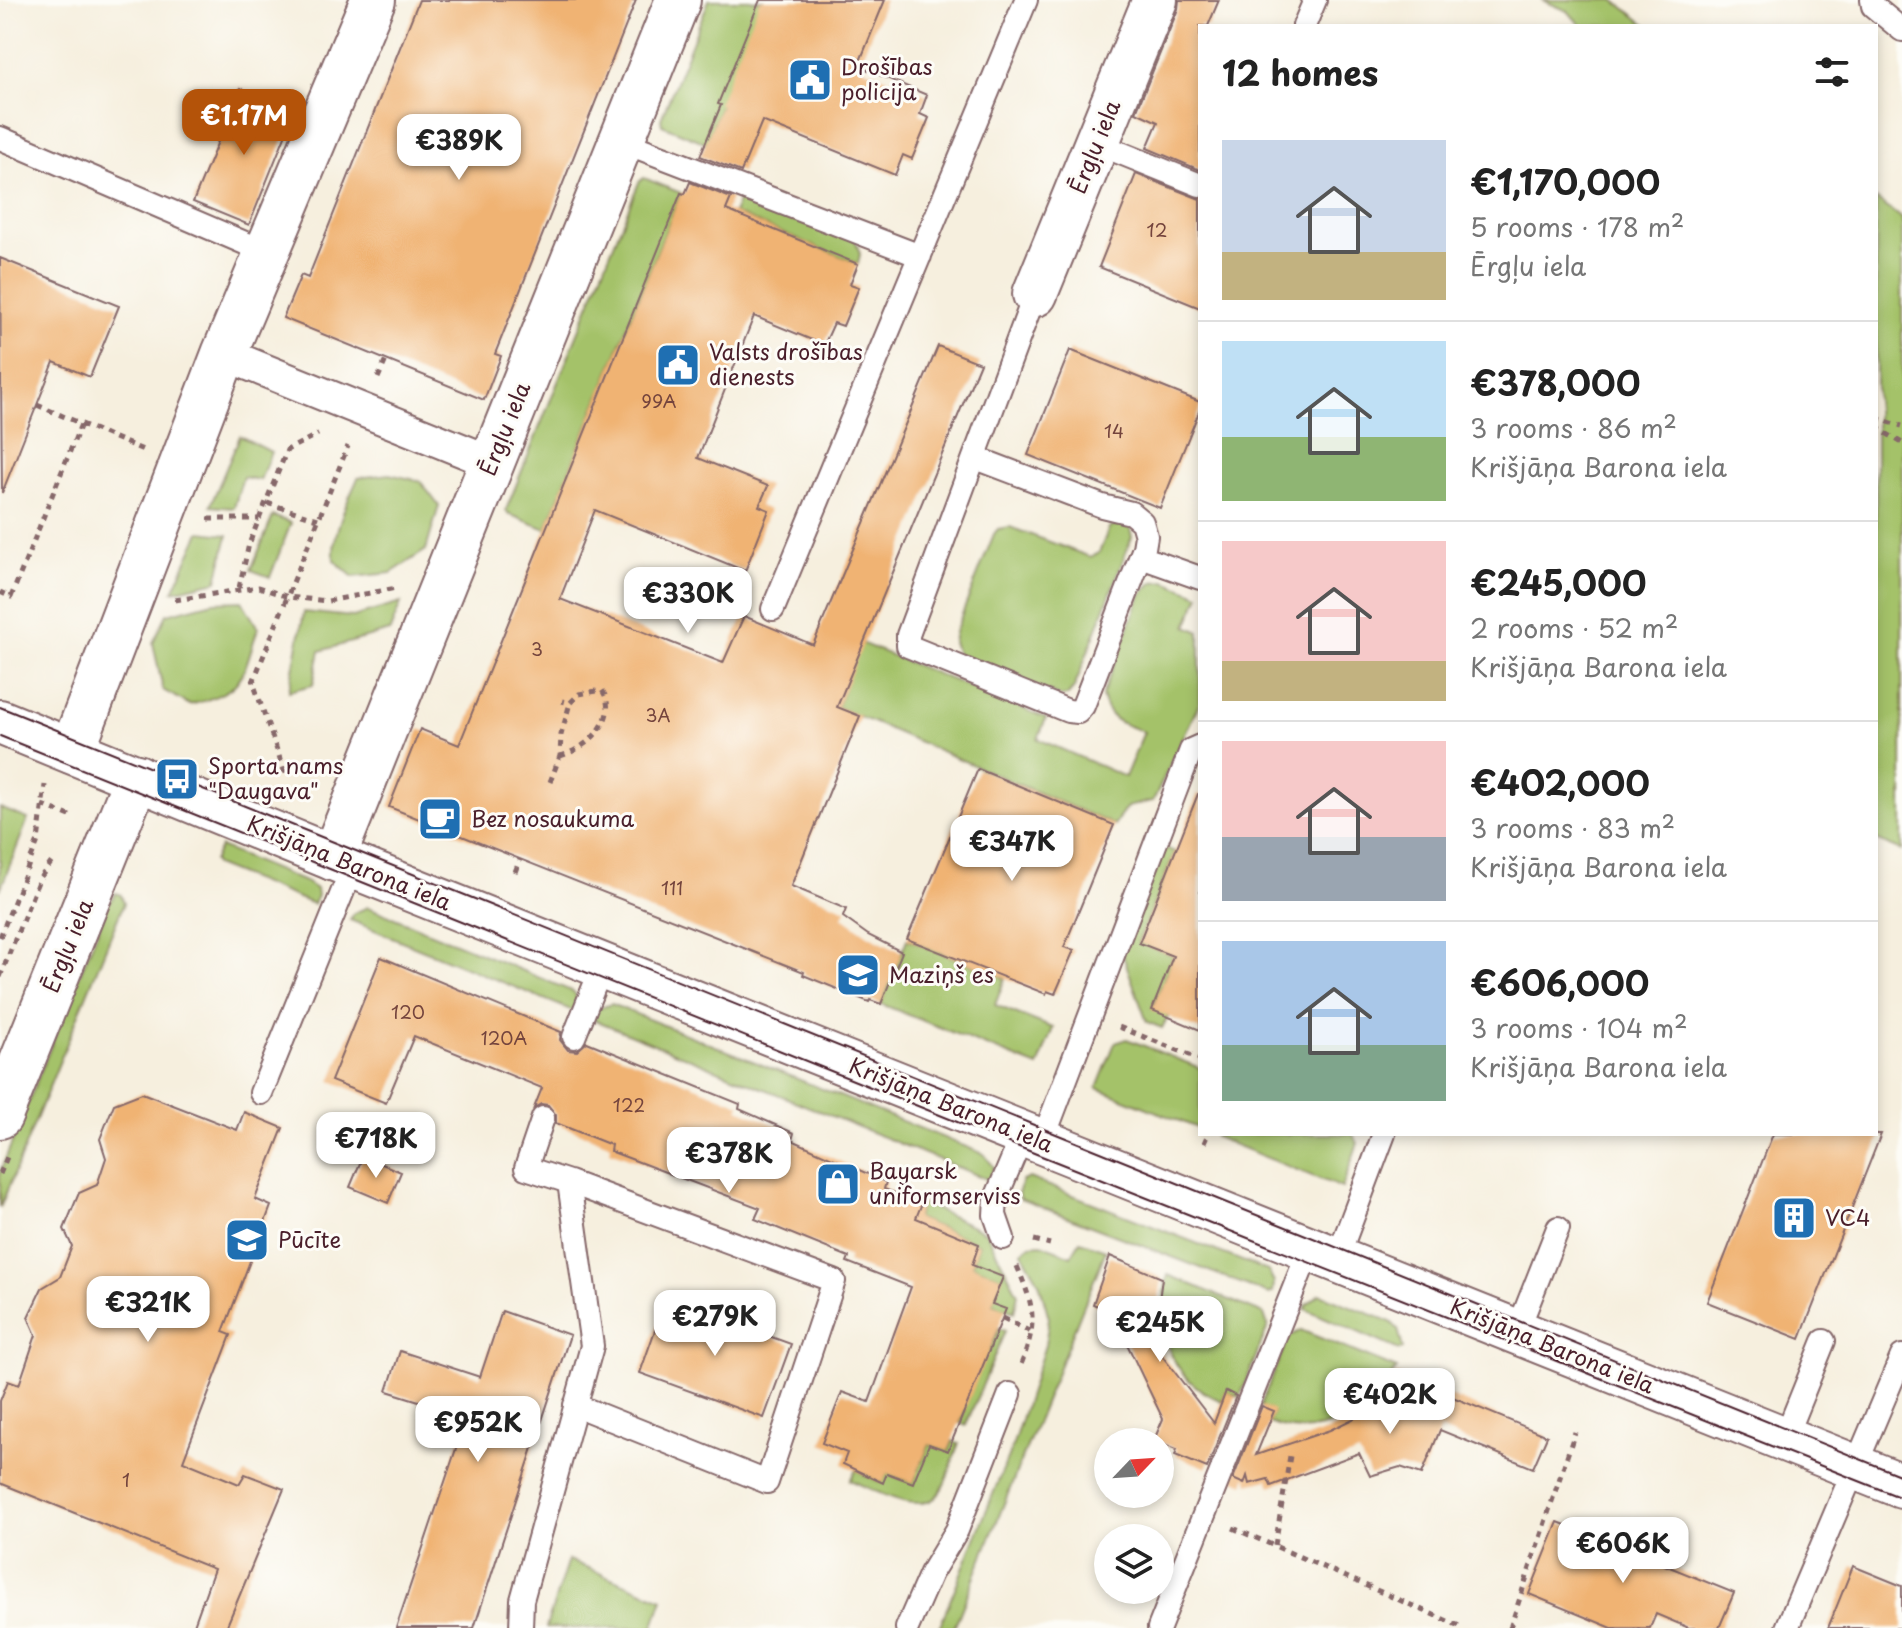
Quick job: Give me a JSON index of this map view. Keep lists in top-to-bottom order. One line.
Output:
{"streets":{"street":["Ērgļu iela","Krišjāņa Barona iela"]},"crossings":[["Ērgļu iela","Krišjāņa Barona iela"]],"places":{"public building":["Drošības policija","Valsts drošības dienests"],"bus stop":["Sporta nams \"Daugava\""],"cafe":["Bez nosaukuma"],"school or university":["Maziņš es","Pūcīte"],"shop":["Bayarsk uniformserviss"],"building":["VC4"]},"house_numbers":["12","99A","14","3","3A","111","120","120A","122","1"],"north":"top right","page":{"heading":"12 homes","price":["€1.17M","€389K","€330K","€347K","€718K","€378K","€321K","€279K","€245K","€402K","€952K","€606K"],"list":[{"name":"€1,170,000","note":"5 rooms · 178 m² · Ērgļu iela"},{"name":"€378,000","note":"3 rooms · 86 m² · Krišjāņa Barona iela"},{"name":"€245,000","note":"2 rooms · 52 m² · Krišjāņa Barona iela"},{"name":"€402,000","note":"3 rooms · 83 m² · Krišjāņa Barona iela"},{"name":"€606,000","note":"3 rooms · 104 m² · Krišjāņa Barona iela"}]}}
